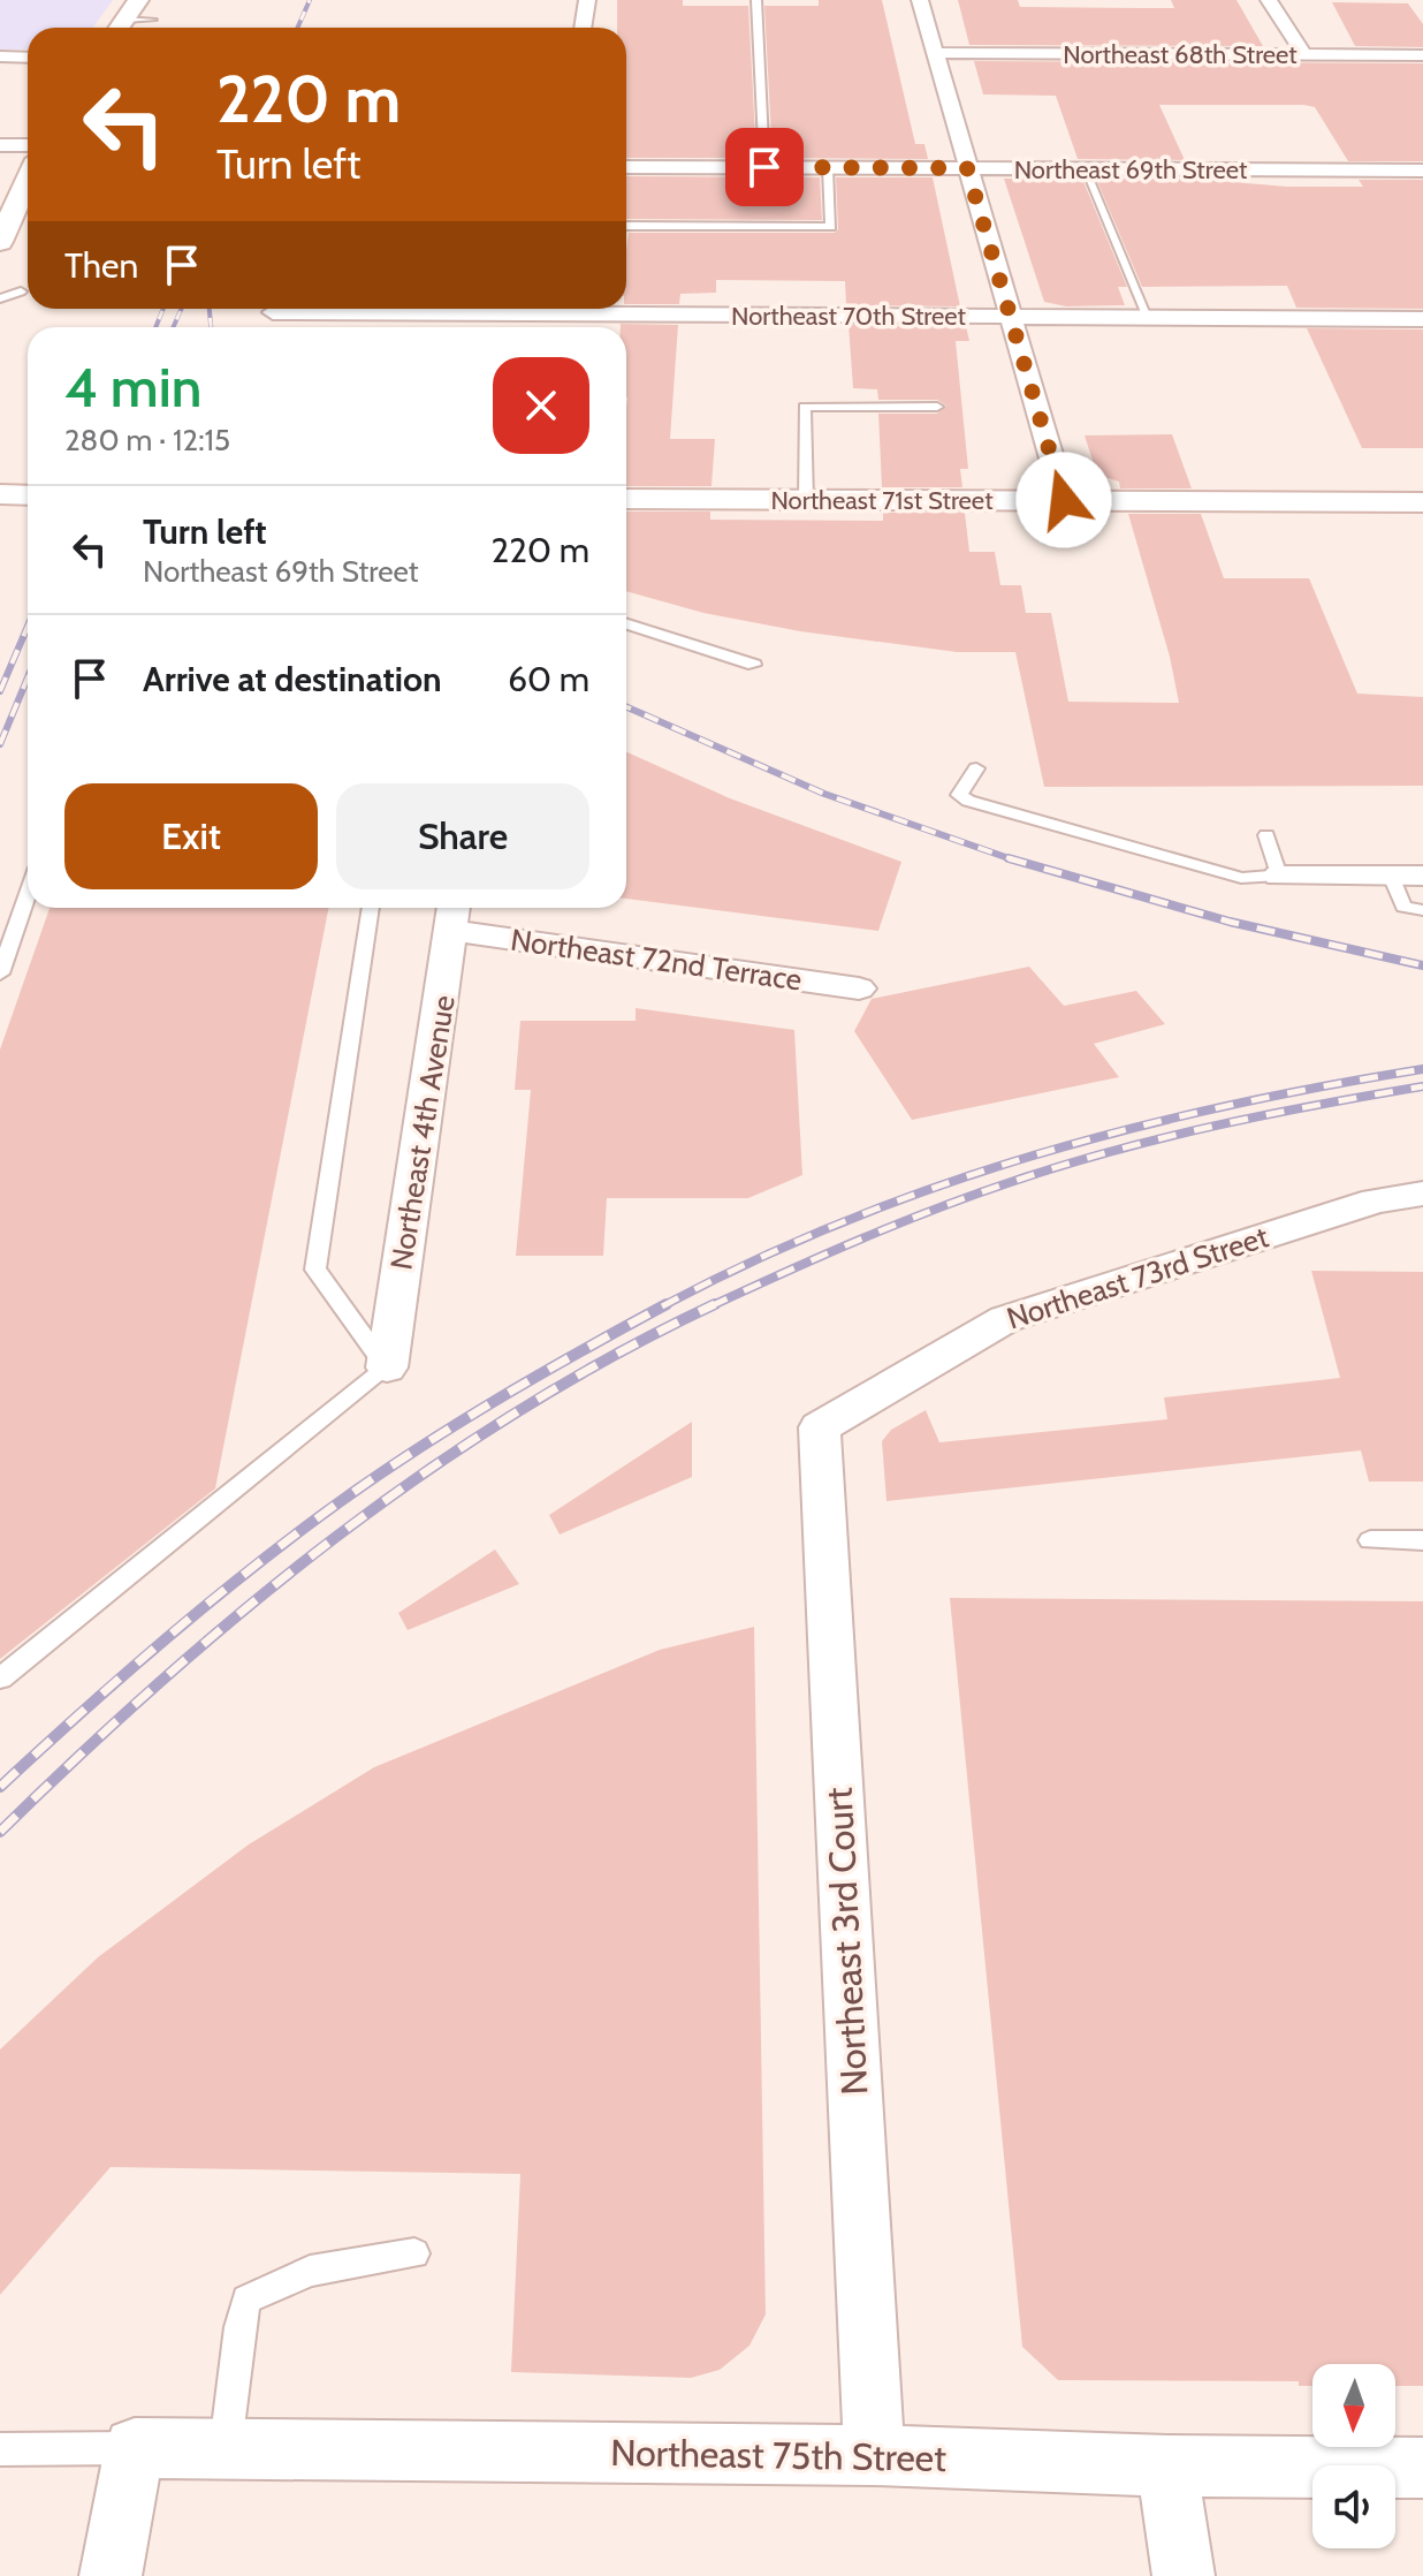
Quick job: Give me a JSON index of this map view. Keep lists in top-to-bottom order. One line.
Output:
{"streets":{"street":["Northeast 68th Street","Northeast 69th Street","Northeast 70th Street","Northeast 71st Street","Northeast 72nd Terrace","Northeast 4th Avenue","Northeast 73rd Street","Northeast 3rd Court","Northeast 75th Street"]},"crossings":[["Northeast 72nd Terrace","Northeast 4th Avenue"],["Northeast 73rd Street","Northeast 3rd Court"],["Northeast 3rd Court","Northeast 75th Street"]],"north":"bottom","page":{"turn":["220 m","Turn left"],"then":"Then","heading":["4 min","280 m · 12:15"],"list":[{"name":"Turn left","note":"Northeast 69th Street","value":"220 m"},{"name":"Arrive at destination","value":"60 m"}],"buttons":["Exit","Share"]}}
